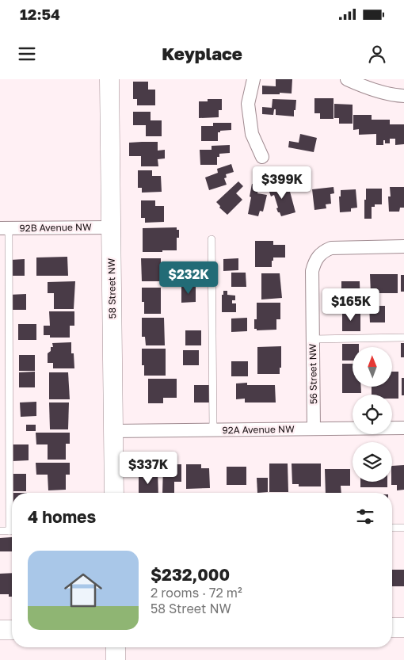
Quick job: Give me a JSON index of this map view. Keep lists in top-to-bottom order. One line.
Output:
{"streets":{"street":["92B Avenue NW","58 Street NW","56 Street NW","92A Avenue NW"]},"crossings":[["92B Avenue NW","58 Street NW"],["58 Street NW","92A Avenue NW"],["56 Street NW","92A Avenue NW"]],"north":"top","page":{"status":"12:54","header":"Keyplace","price":["$399K","$232K","$165K","$337K"],"heading":"4 homes","list":[{"name":"$232,000","note":"2 rooms · 72 m² · 58 Street NW"}]}}
